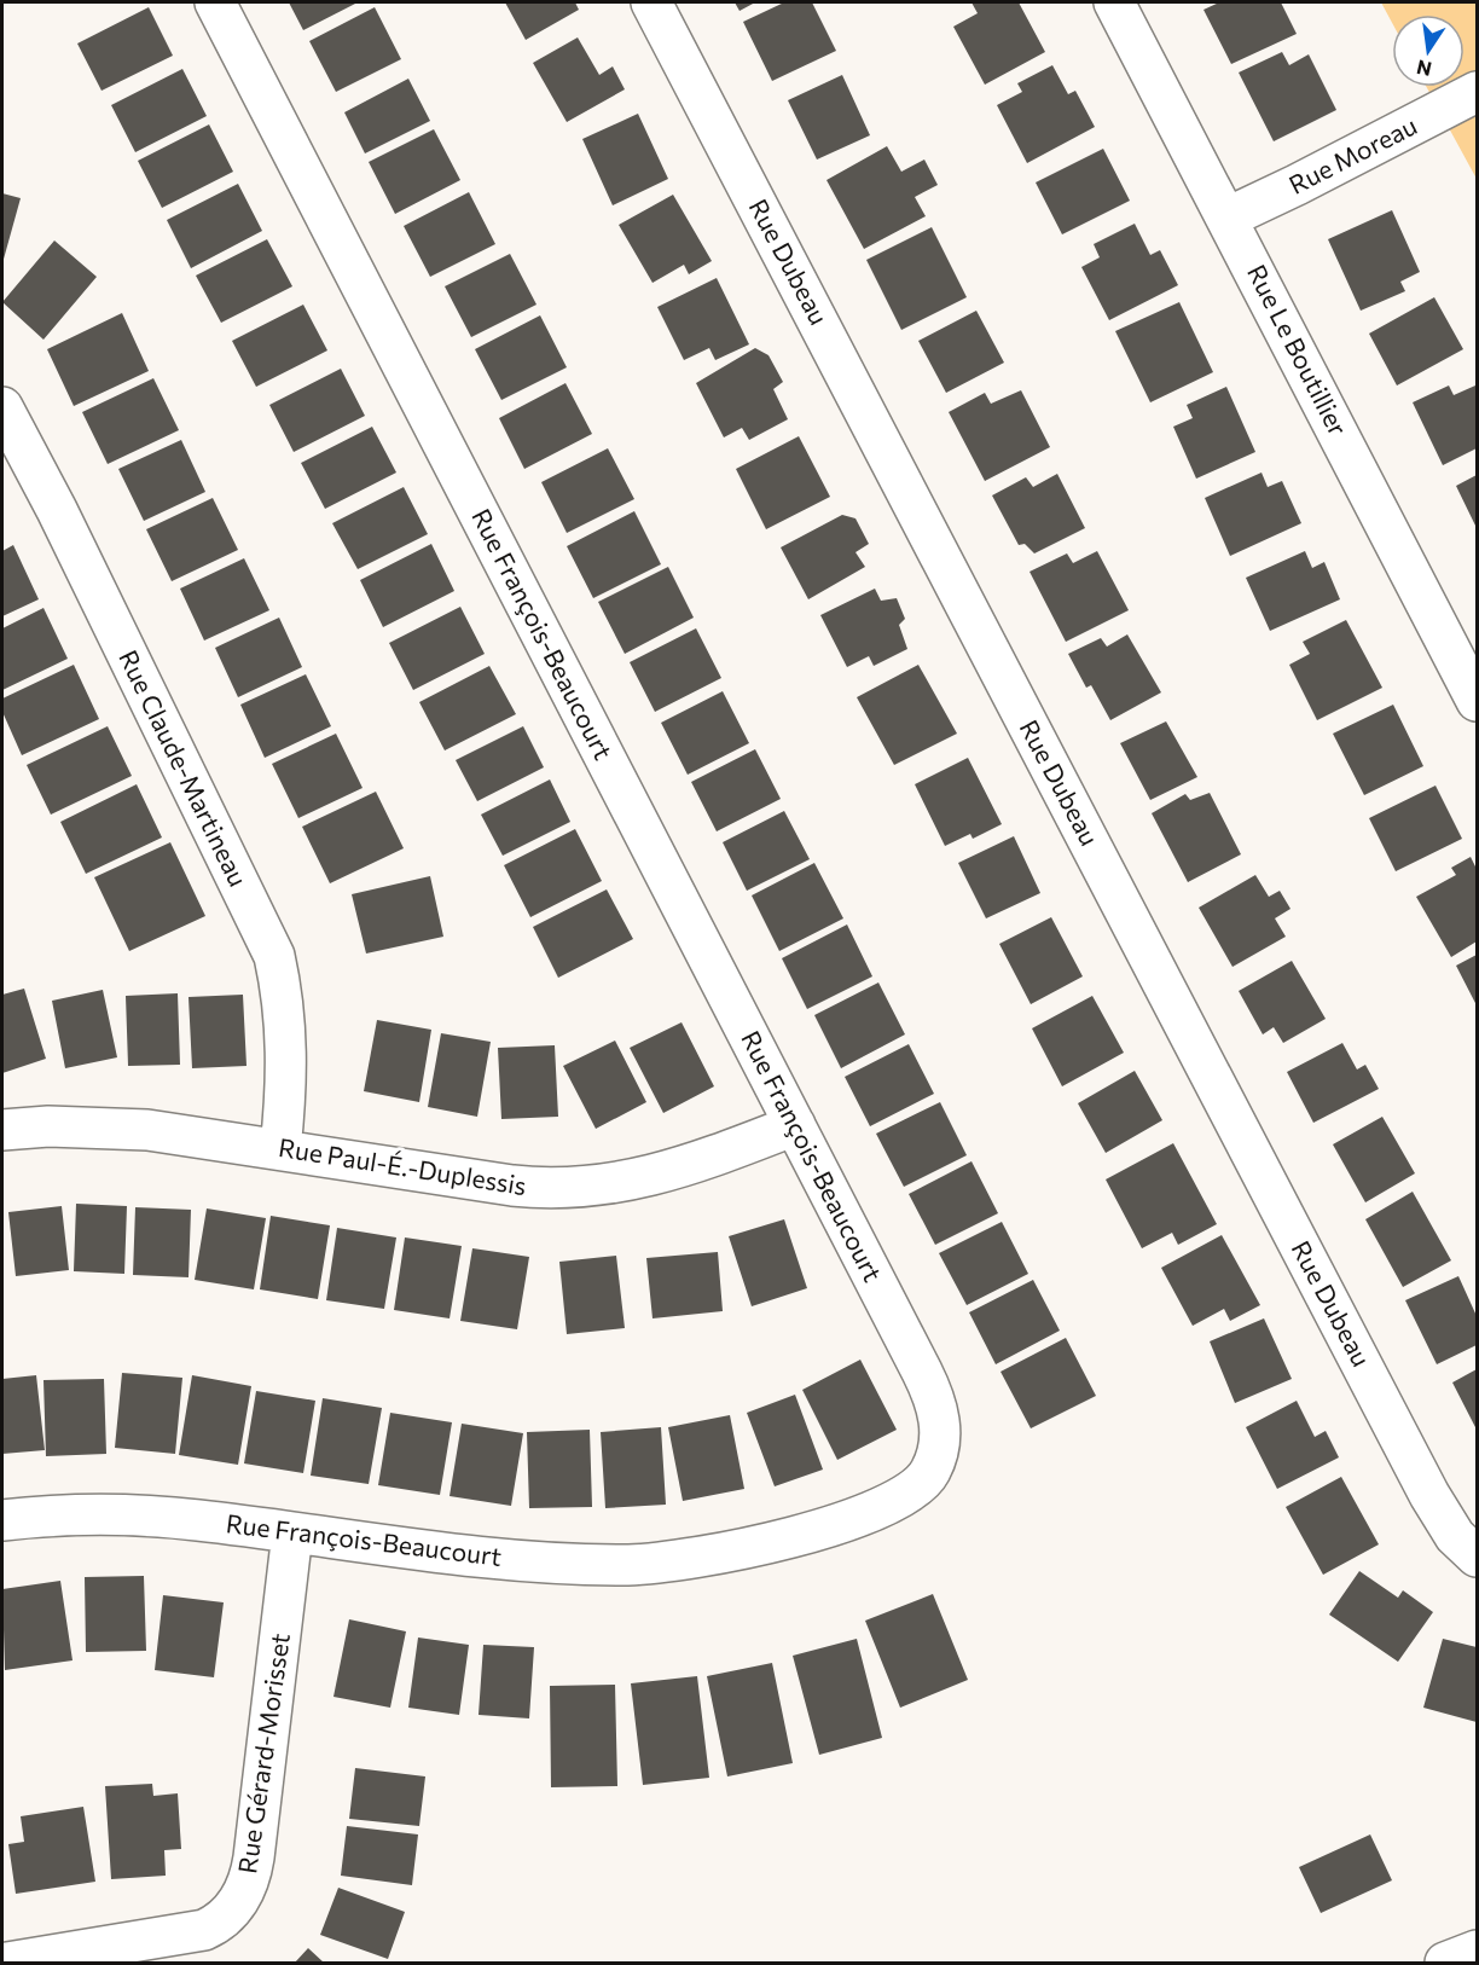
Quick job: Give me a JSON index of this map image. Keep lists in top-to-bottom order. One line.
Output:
{"streets":{"street":["Rue Moreau","Rue Dubeau","Rue Le Boutillier","Rue François-Beaucourt","Rue Claude-Martineau","Rue Paul-É.-Duplessis","Rue Gérard-Morisset"]},"crossings":[["Rue Moreau","Rue Le Boutillier"],["Rue François-Beaucourt","Rue Paul-É.-Duplessis"],["Rue François-Beaucourt","Rue Gérard-Morisset"],["Rue Claude-Martineau","Rue Paul-É.-Duplessis"]],"north":"bottom"}
